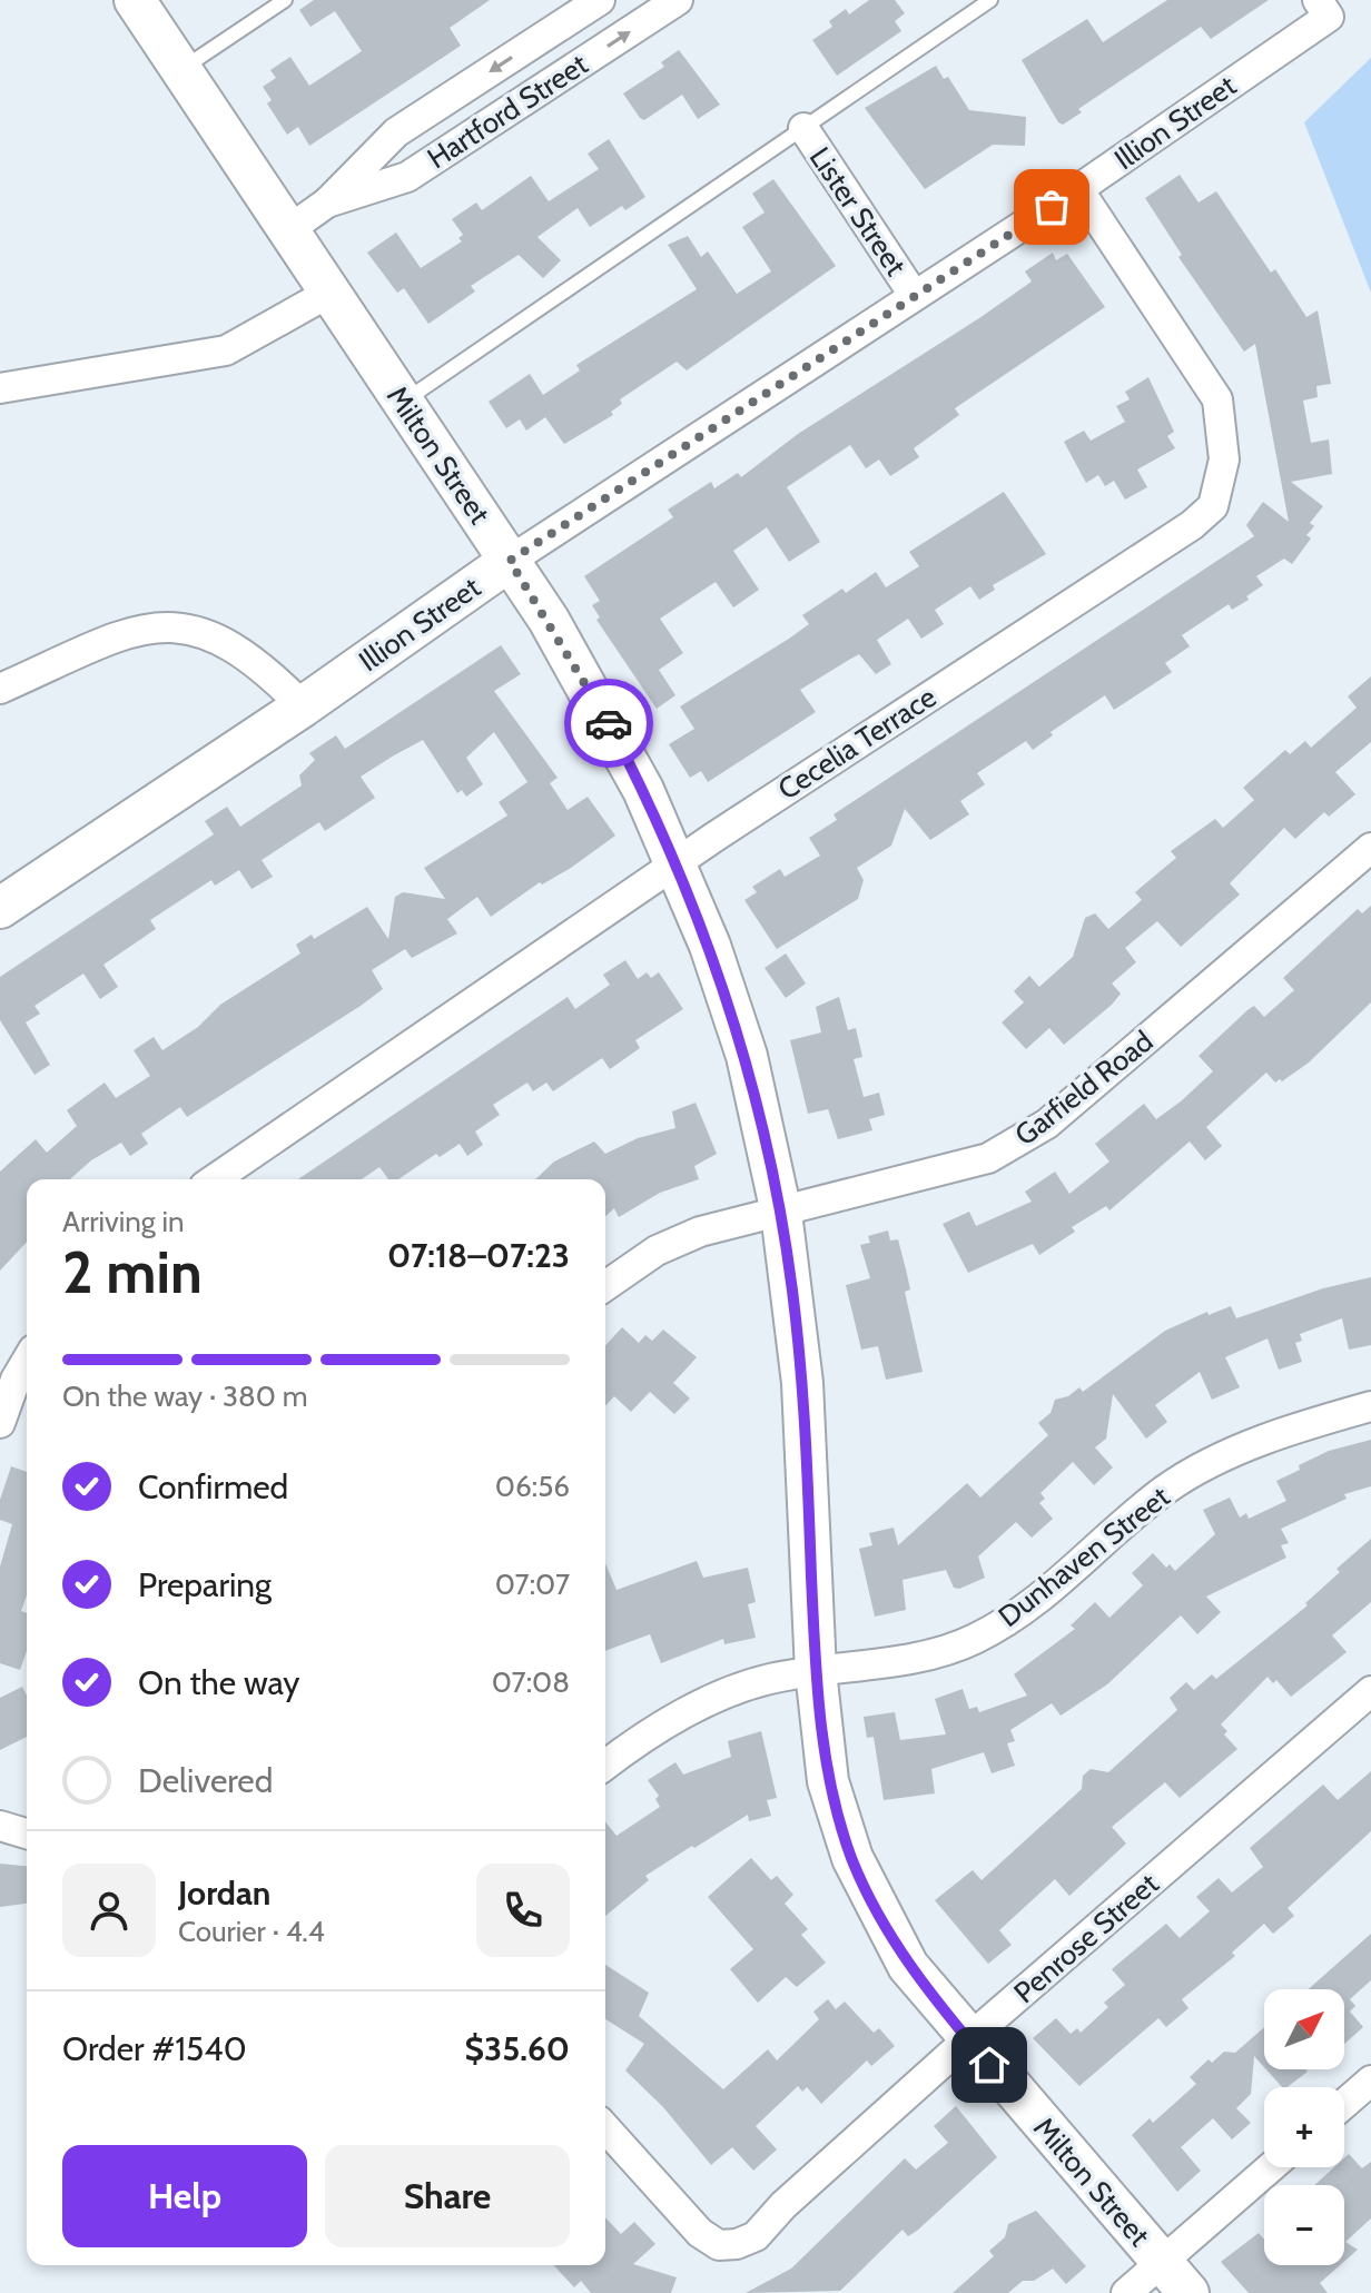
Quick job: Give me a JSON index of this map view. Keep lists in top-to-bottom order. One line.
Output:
{"streets":{"main road":["Illion Street","Milton Street"],"street":["Hartford Street","Lister Street","Cecelia Terrace","Garfield Road","Dunhaven Street","Penrose Street"]},"crossings":[["Hartford Street","Milton Street"],["Illion Street","Lister Street"],["Illion Street","Milton Street"],["Illion Street","Cecelia Terrace"],["Milton Street","Cecelia Terrace"],["Milton Street","Garfield Road"],["Milton Street","Dunhaven Street"],["Milton Street","Penrose Street"]],"north":"top right","page":{"heading":["2 min","Arriving in","07:18–07:23"],"panel":["Jordan","Courier · 4.4","Order #1540","$35.60"],"bar":"On the way · 380 m","list":[["Confirmed","06:56"],["Preparing","07:07"],["On the way","07:08"],"Delivered"],"map_buttons":["+","−"],"buttons":["Help","Share"]}}
